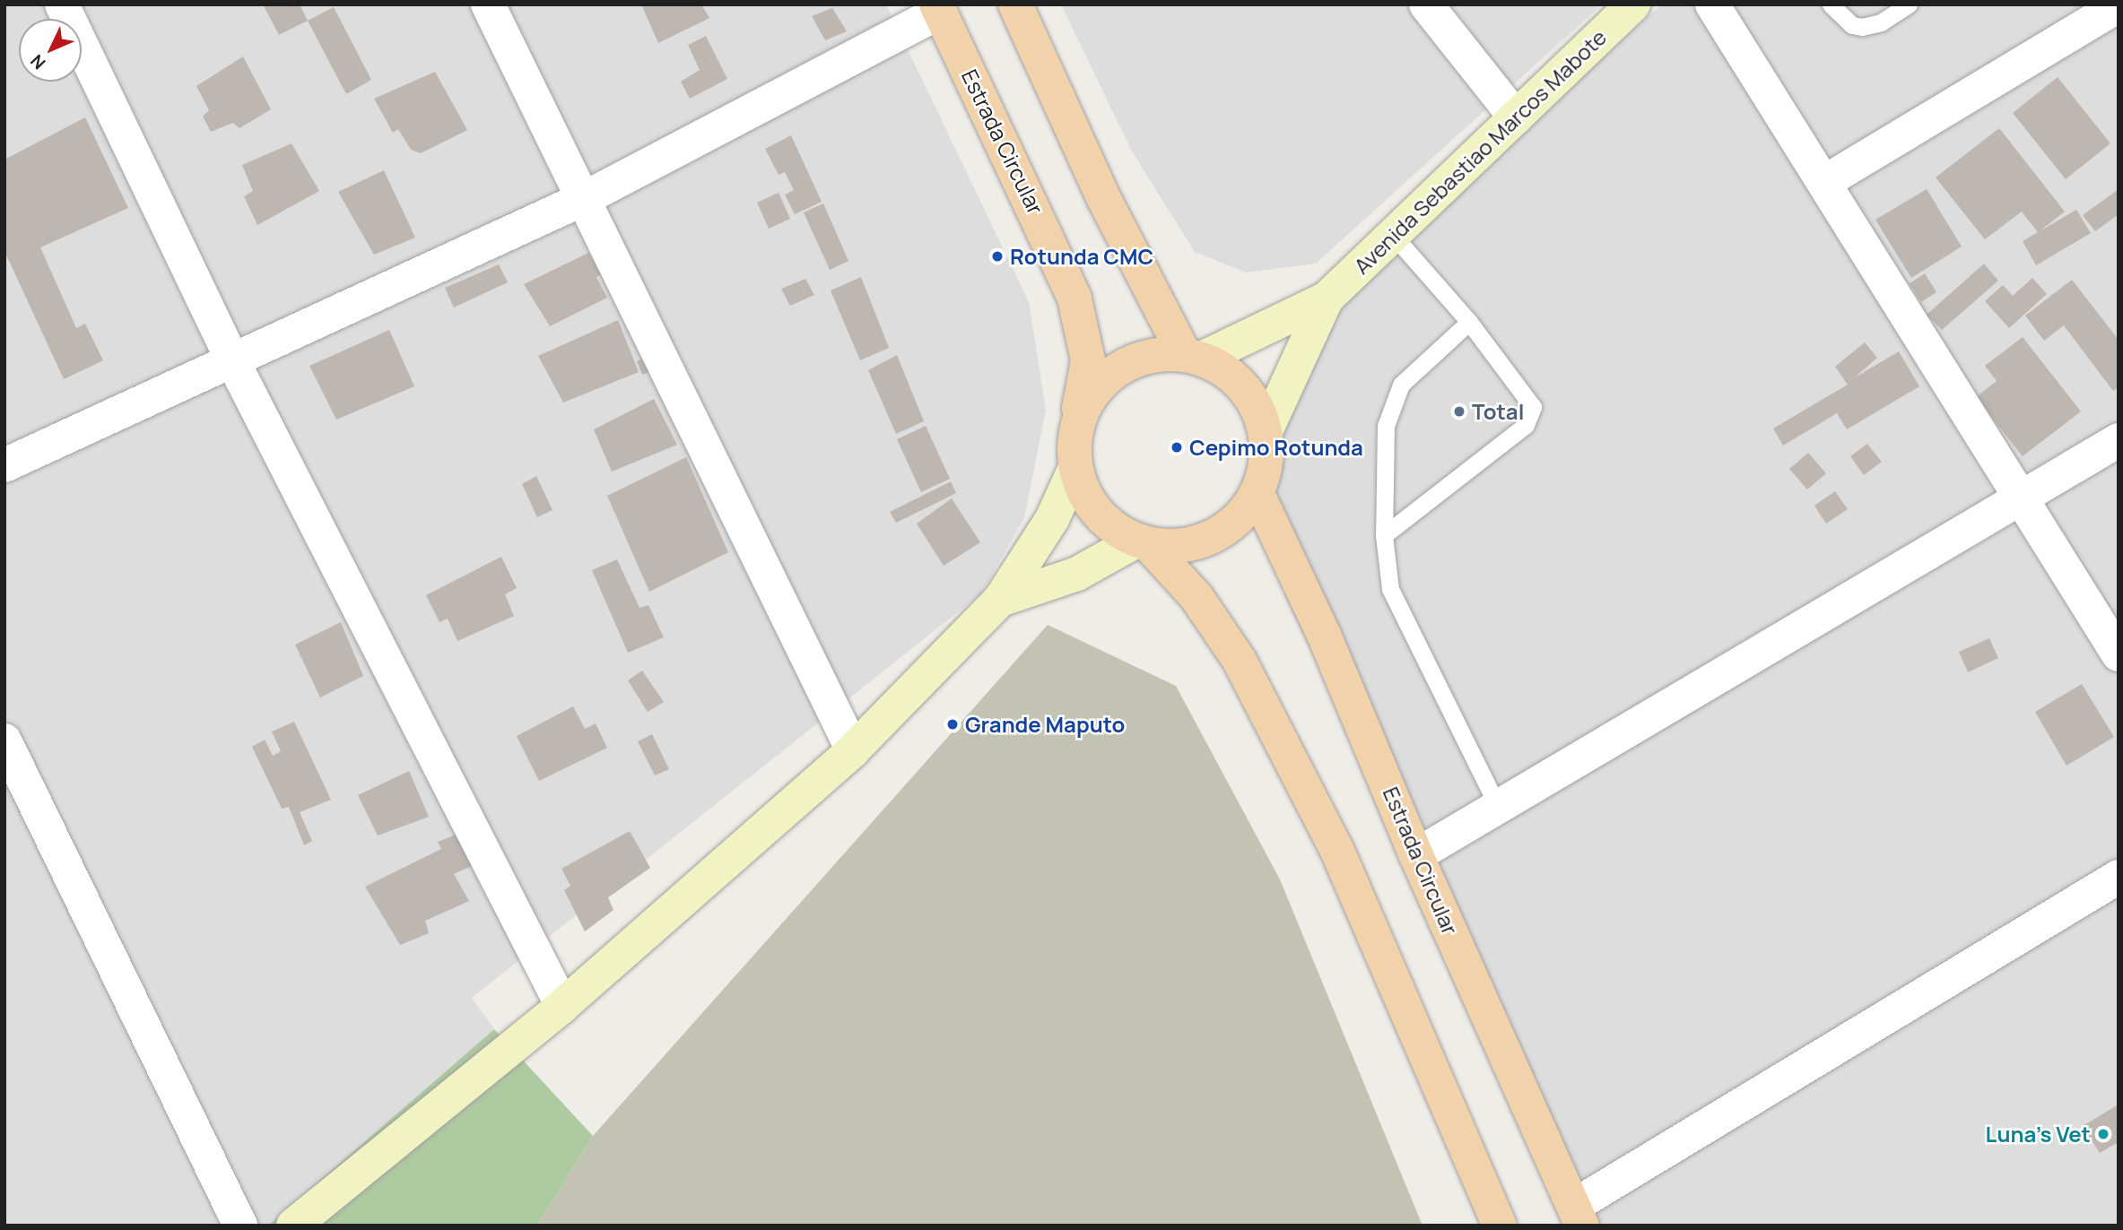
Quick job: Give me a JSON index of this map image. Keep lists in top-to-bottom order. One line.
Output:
{"streets":{"main road":["Estrada Circular"],"street":["Avenida Sebastiao Marcos Mabote"]},"places":["Rotunda CMC","Total","Cepimo Rotunda","Grande Maputo","Luna's Vet"],"north":"bottom left"}
